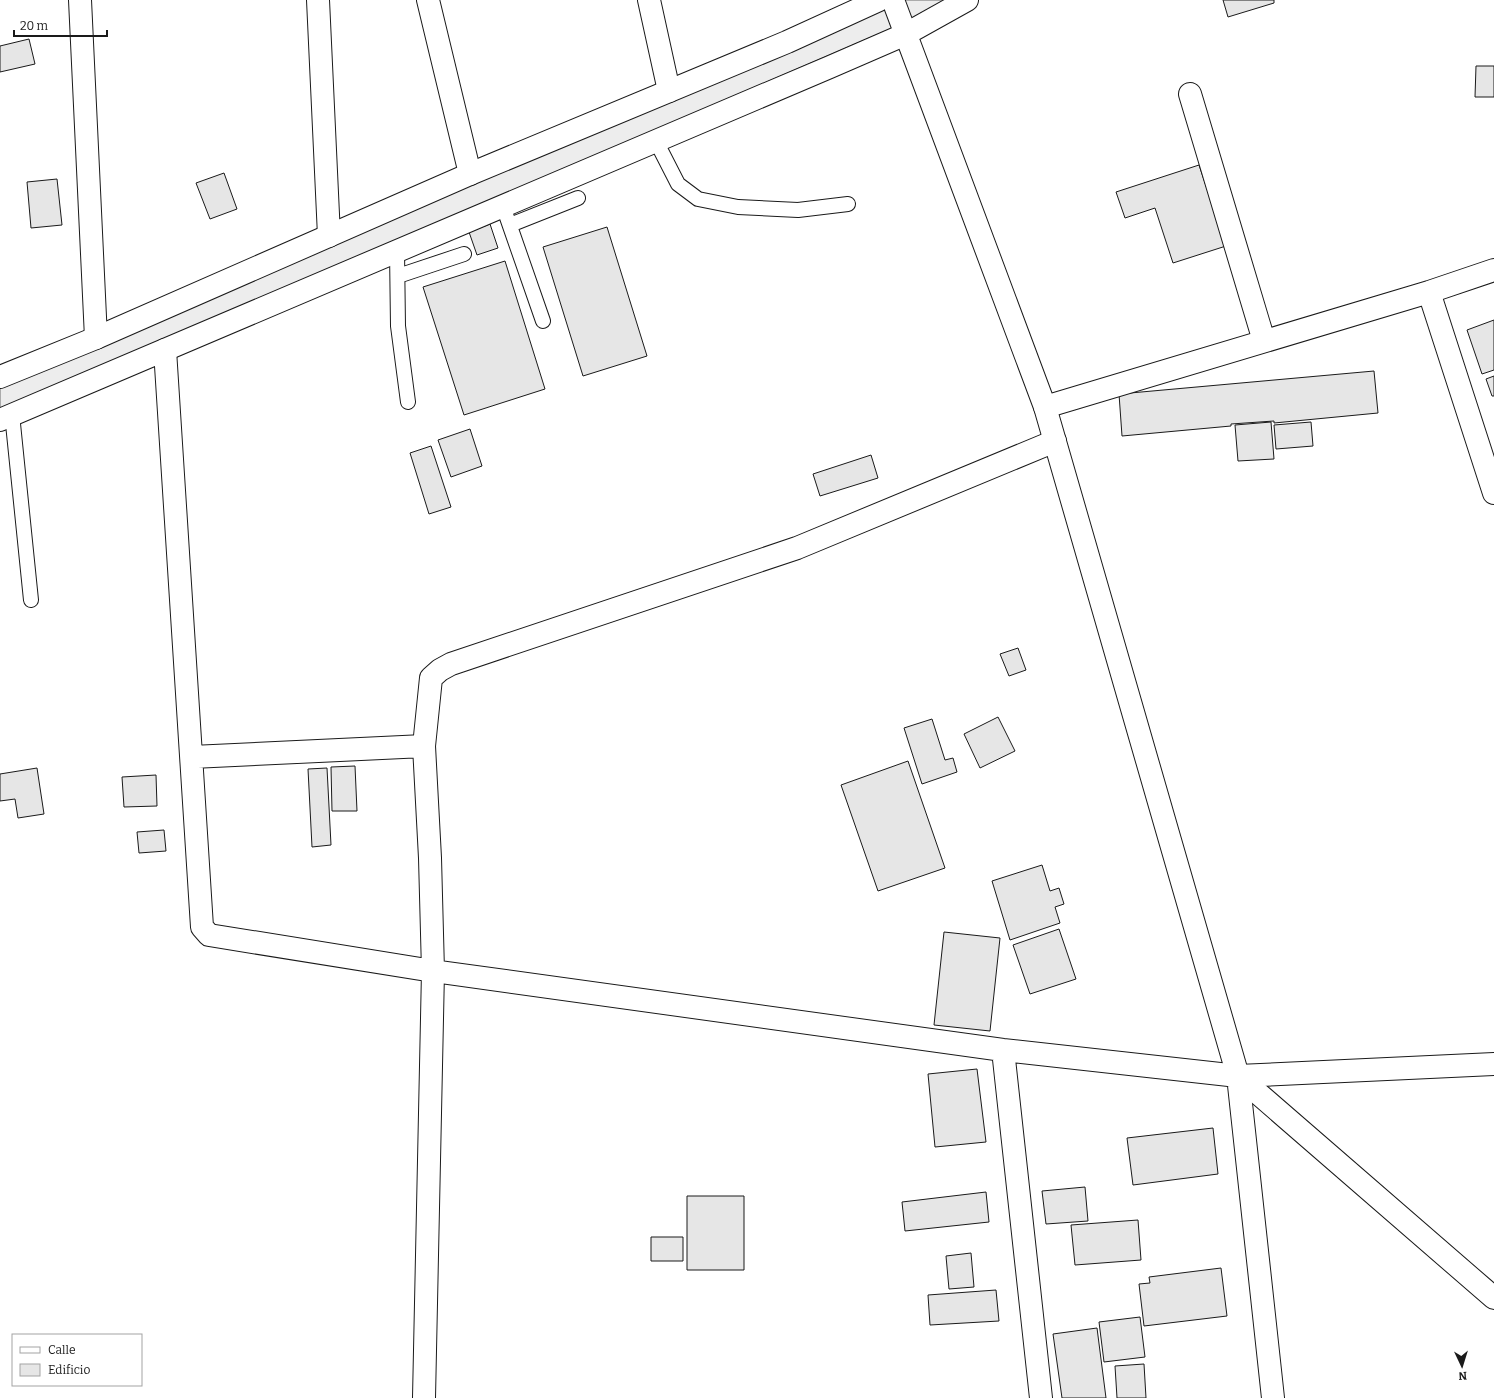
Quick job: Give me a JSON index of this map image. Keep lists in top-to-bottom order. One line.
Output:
{"legend":["Calle","Edificio"],"scale_bar":"20 m","north":"bottom"}
